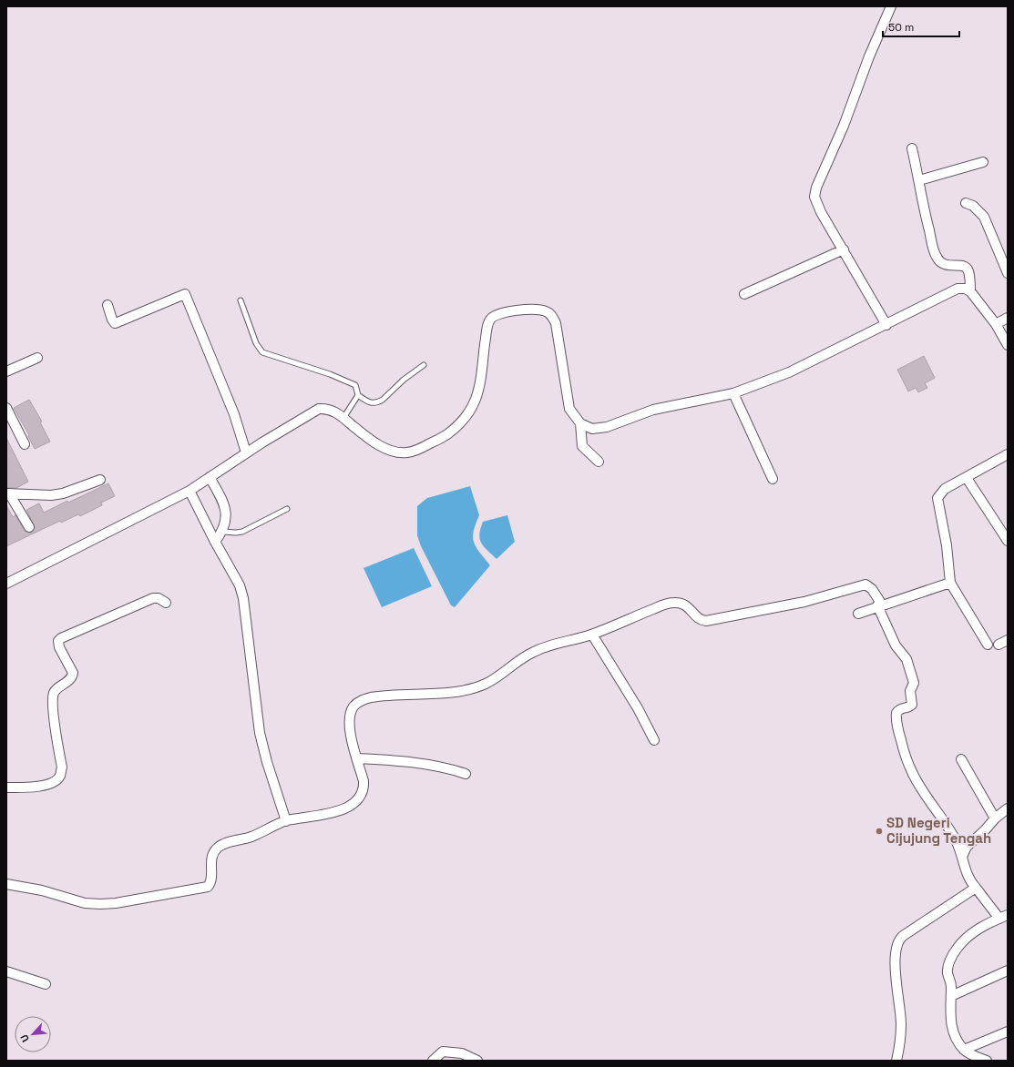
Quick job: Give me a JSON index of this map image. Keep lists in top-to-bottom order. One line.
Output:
{"places":["SD Negeri Cijujung Tengah"],"scale_bar":"50 m","north":"bottom left"}
